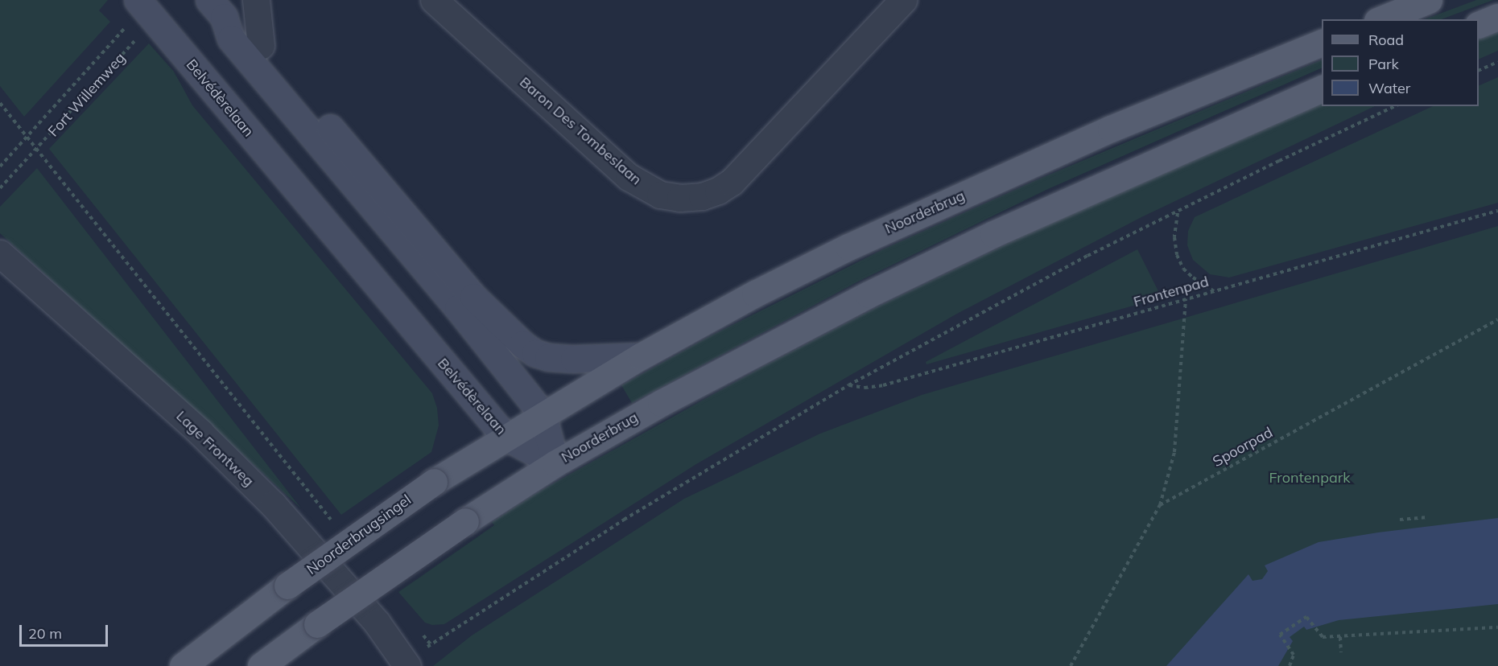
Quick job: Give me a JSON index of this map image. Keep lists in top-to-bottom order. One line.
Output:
{"streets":{"main road":["Belvédèrelaan","Noorderbrug","Noorderbrugsingel"],"street":["Baron Des Tombeslaan","Lage Frontweg"],"path":["Fort Willemweg","Frontenpad","Spoorpad"]},"crossings":[["Fort Willemweg","Belvédèrelaan"],["Belvédèrelaan","Noorderbrug"],["Belvédèrelaan","Noorderbrugsingel"],["Noorderbrug","Noorderbrugsingel"]],"parks":["Frontenpark"],"legend":["Road","Park","Water"],"scale_bar":"20 m"}
